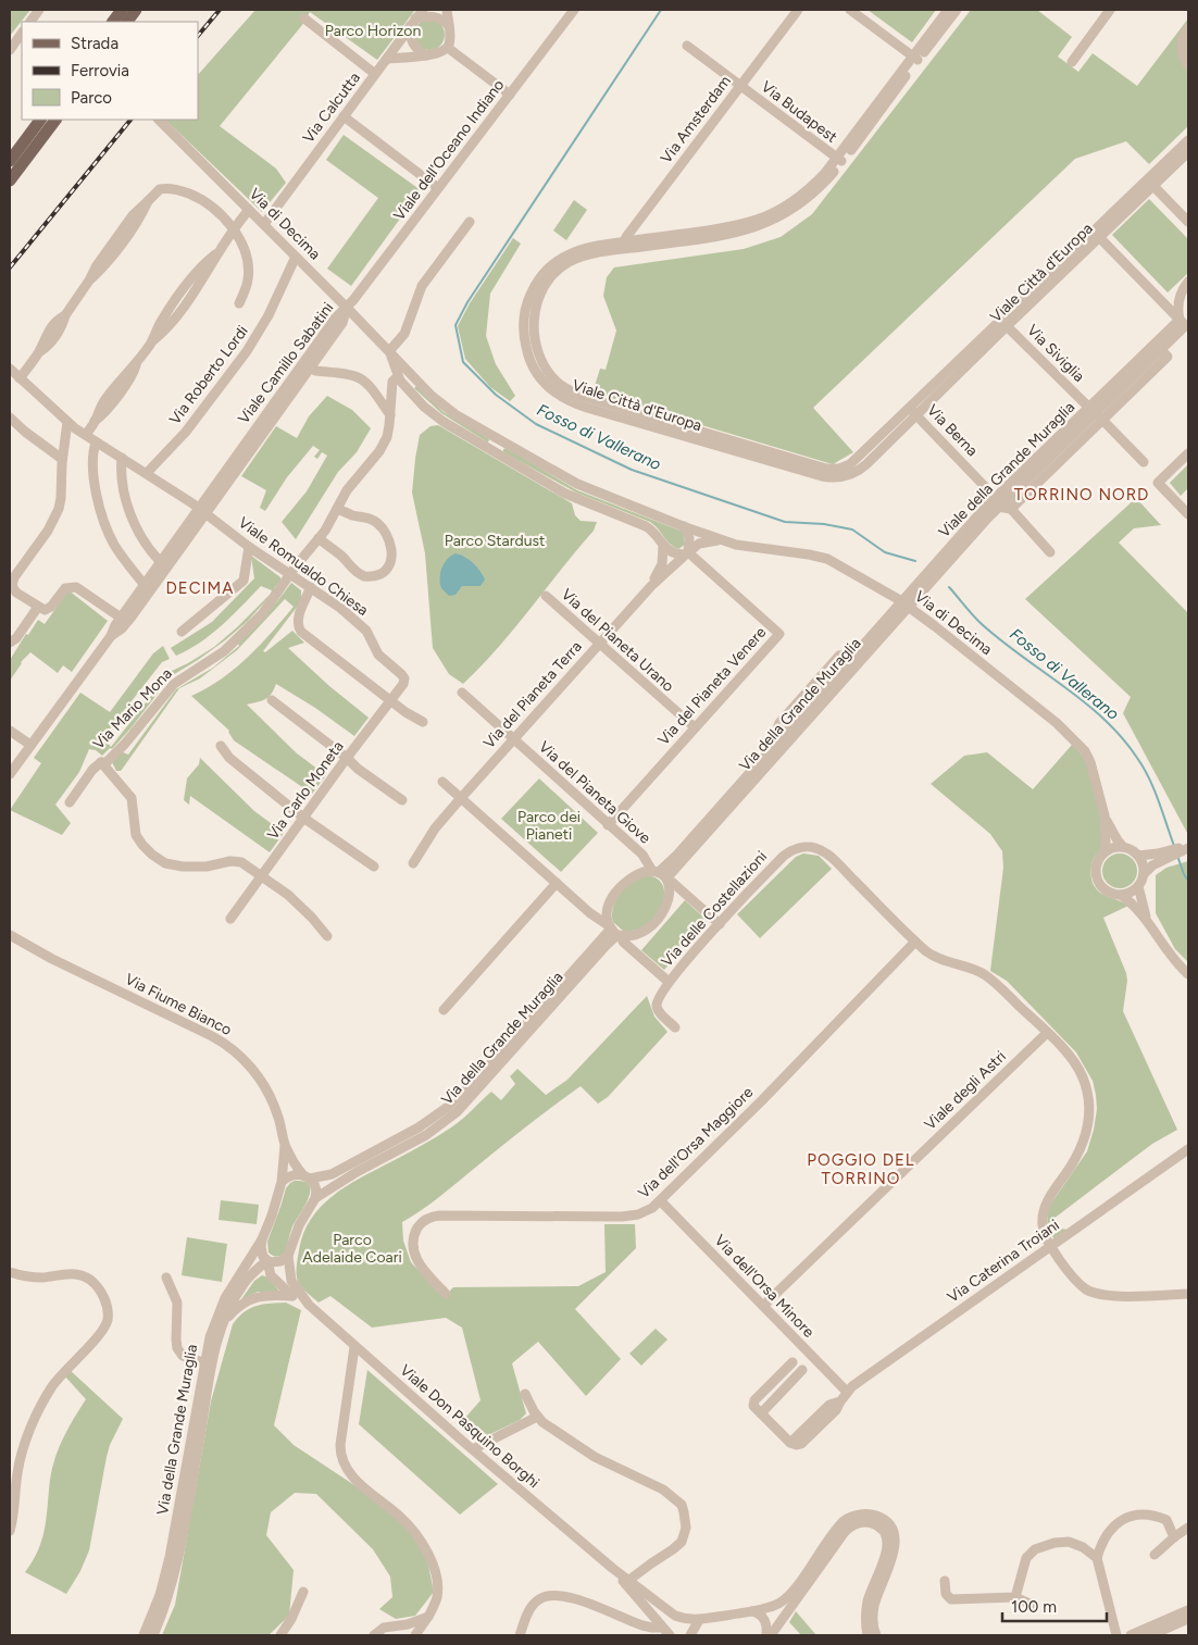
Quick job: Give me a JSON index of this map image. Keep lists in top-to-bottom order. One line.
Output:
{"streets":{"street":["Via Calcutta","Via Budapest","Via Amsterdam","Viale dell'Oceano Indiano","Via di Decima","Viale Città d'Europa","Via Siviglia","Viale Camillo Sabatini","Via Roberto Lordi","Via Berna","Viale della Grande Muraglia","Viale Romualdo Chiesa","Via del Pianeta Urano","Via del Pianeta Venere","Via del Pianeta Terra","Via della Grande Muraglia","Via Mario Mona","Via Carlo Moneta","Via del Pianeta Giove","Via delle Costellazioni","Via Fiume Bianco","Viale degli Astri","Via dell'Orsa Maggiore","Via Caterina Troiani","Via dell'Orsa Minore","Viale Don Pasquino Borghi"]},"crossings":[["Via Calcutta","Via di Decima"],["Via Budapest","Via Amsterdam"],["Via Budapest","Viale Città d'Europa"],["Via Amsterdam","Viale Città d'Europa"],["Viale dell'Oceano Indiano","Via di Decima"],["Viale dell'Oceano Indiano","Viale Camillo Sabatini"],["Via di Decima","Viale Camillo Sabatini"],["Via di Decima","Via Roberto Lordi"],["Via di Decima","Via del Pianeta Venere"],["Via di Decima","Via del Pianeta Terra"],["Via di Decima","Via Mario Mona"],["Viale Città d'Europa","Via Siviglia"],["Viale Città d'Europa","Via Berna"],["Via Siviglia","Viale della Grande Muraglia"],["Viale Camillo Sabatini","Viale Romualdo Chiesa"],["Via Roberto Lordi","Viale Romualdo Chiesa"],["Via Berna","Viale della Grande Muraglia"],["Viale della Grande Muraglia","Via della Grande Muraglia"],["Viale Romualdo Chiesa","Via Mario Mona"],["Viale Romualdo Chiesa","Via Carlo Moneta"],["Via del Pianeta Urano","Via del Pianeta Venere"],["Via del Pianeta Urano","Via del Pianeta Terra"],["Via del Pianeta Venere","Via del Pianeta Terra"],["Via del Pianeta Venere","Via del Pianeta Giove"],["Via del Pianeta Terra","Via del Pianeta Giove"],["Via della Grande Muraglia","Via del Pianeta Giove"],["Via della Grande Muraglia","Via Fiume Bianco"],["Via della Grande Muraglia","Viale Don Pasquino Borghi"],["Via del Pianeta Giove","Via delle Costellazioni"],["Via delle Costellazioni","Viale degli Astri"],["Via delle Costellazioni","Via dell'Orsa Maggiore"],["Via delle Costellazioni","Via Caterina Troiani"],["Viale degli Astri","Via dell'Orsa Minore"],["Via dell'Orsa Maggiore","Via dell'Orsa Minore"],["Via Caterina Troiani","Via dell'Orsa Minore"]],"districts":["TORRINO NORD","DECIMA","POGGIO DEL TORRINO"],"water":["Fosso di Vallerano"],"parks":["Parco Horizon","Parco Stardust","Parco dei Pianeti","Parco Adelaide Coari"],"legend":["Strada","Ferrovia","Parco"],"scale_bar":"100 m"}
